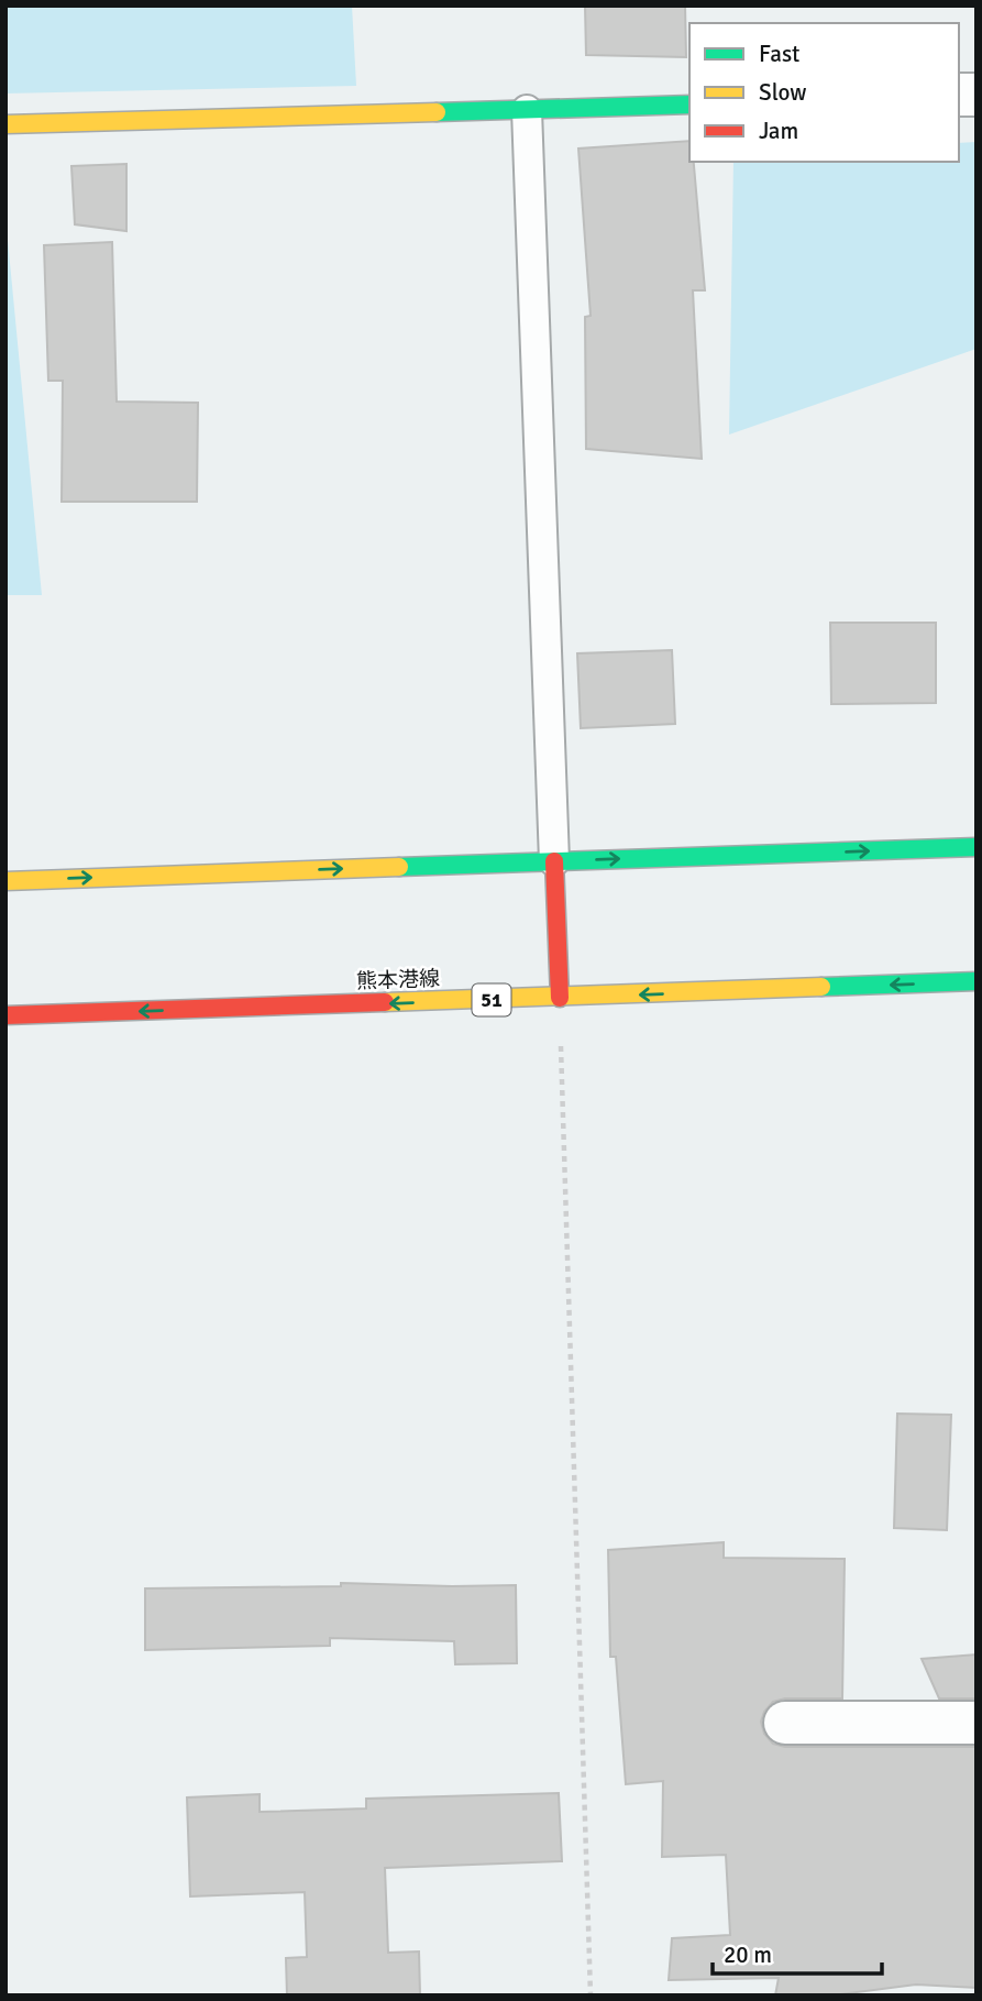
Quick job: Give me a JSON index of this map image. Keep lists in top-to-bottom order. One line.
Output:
{"streets":{"main road":["熊本港線","51"]},"legend":["Fast","Slow","Jam"],"scale_bar":"20 m"}
